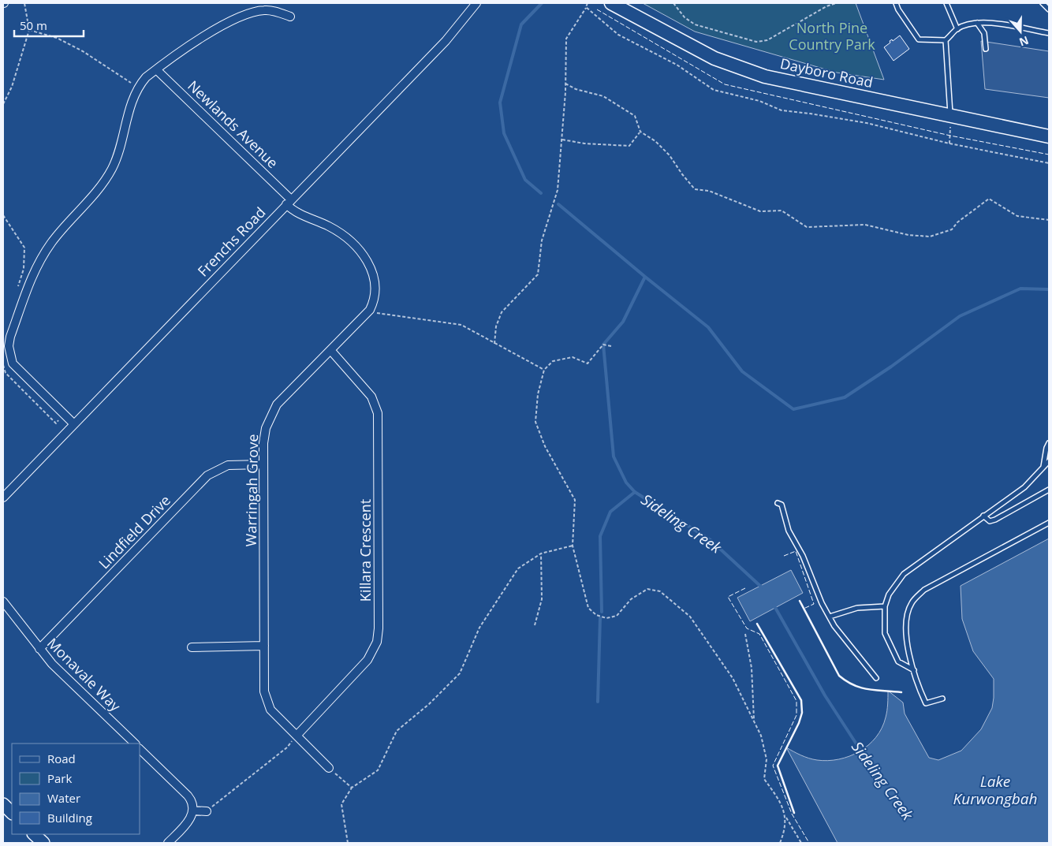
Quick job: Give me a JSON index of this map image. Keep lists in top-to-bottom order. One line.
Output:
{"streets":{"main road":["Dayboro Road"],"street":["Newlands Avenue","Frenchs Road","Warringah Grove","Lindfield Drive","Killara Crescent","Monavale Way"]},"crossings":[["Newlands Avenue","Frenchs Road"],["Newlands Avenue","Warringah Grove"],["Frenchs Road","Warringah Grove"],["Warringah Grove","Lindfield Drive"],["Warringah Grove","Killara Crescent"],["Lindfield Drive","Monavale Way"]],"water":["Sideling Creek","Lake Kurwongbah"],"parks":["North Pine Country Park"],"legend":["Road","Park","Water","Building"],"scale_bar":"50 m","north":"bottom"}
